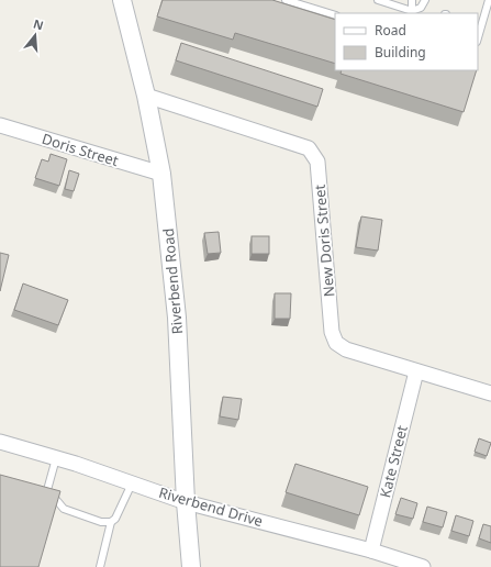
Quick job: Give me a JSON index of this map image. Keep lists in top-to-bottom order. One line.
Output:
{"streets":{"street":["Doris Street","New Doris Street","Riverbend Road","Kate Street","Riverbend Drive"]},"crossings":[["Doris Street","Riverbend Road"],["New Doris Street","Riverbend Road"],["New Doris Street","Kate Street"],["Riverbend Road","Riverbend Drive"],["Kate Street","Riverbend Drive"]],"legend":["Road","Building"],"north":"top"}
